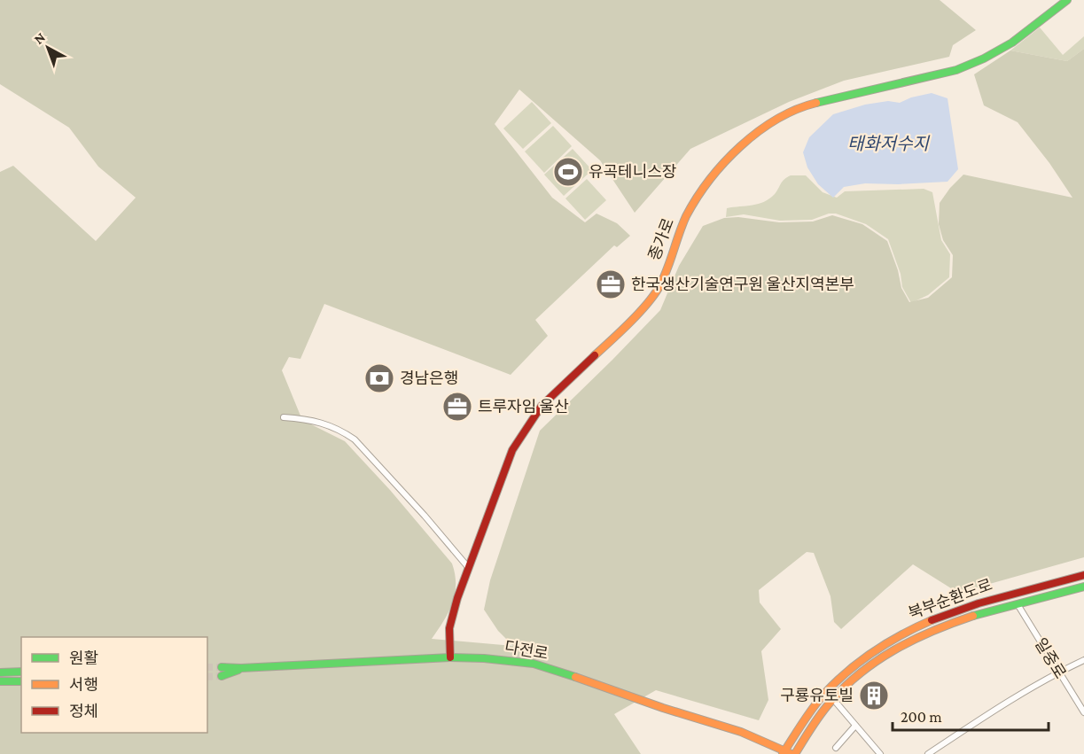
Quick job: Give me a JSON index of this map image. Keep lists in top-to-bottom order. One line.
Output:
{"streets":{"main road":["종가로","북부순환도로","다전로"],"street":["일중로"]},"crossings":[["종가로","다전로"],["북부순환도로","다전로"],["북부순환도로","일중로"]],"water":["태화저수지"],"places":{"sports":["유곡테니스장"],"office":["한국생산기술연구원 울산지역본부","트루자임 울산"],"bank":["경남은행"],"building":["구룡유토빌"]},"legend":["원활","서행","정체"],"scale_bar":"200 m","north":"top left"}
